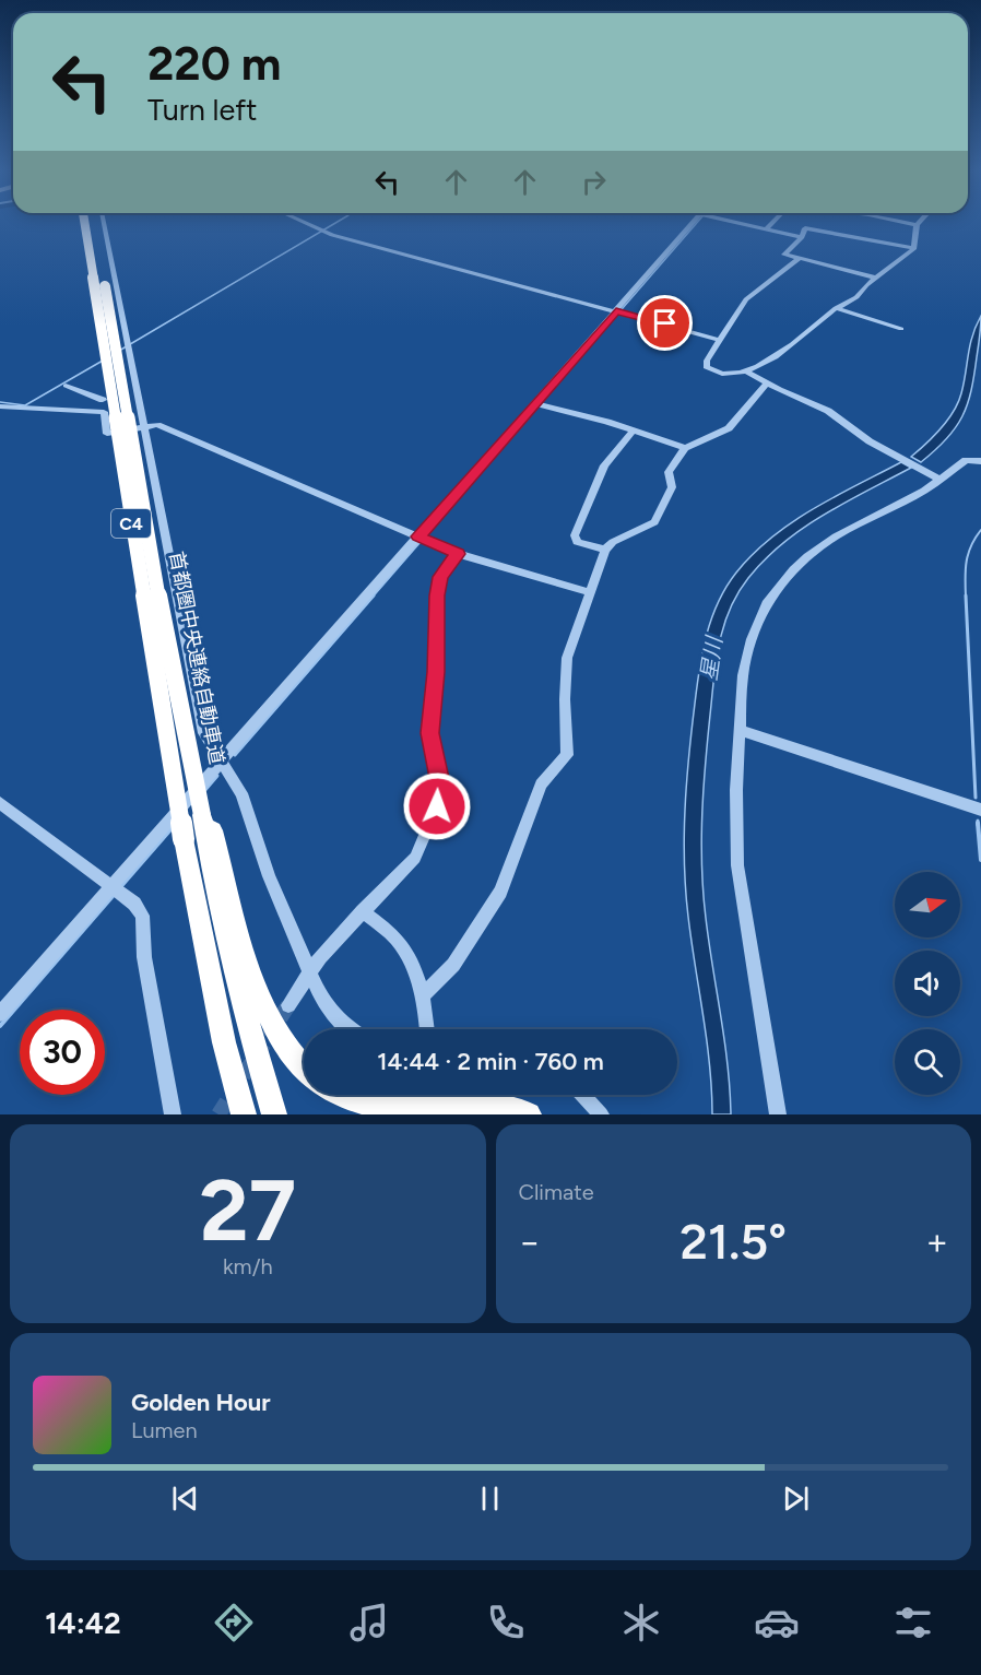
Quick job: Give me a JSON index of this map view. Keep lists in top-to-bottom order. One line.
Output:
{"streets":{"highway":["C4","首都圏中央連絡自動車道"]},"water":["星川"],"north":"right","page":{"turn":["220 m","Turn left"],"limit":"30","trip":"14:44 · 2 min · 760 m","tile":[["27","km/h"],"Climate"],"heat":["−","21.5°","+"],"song":["Golden Hour","Lumen"],"tabs":"14:42"}}
